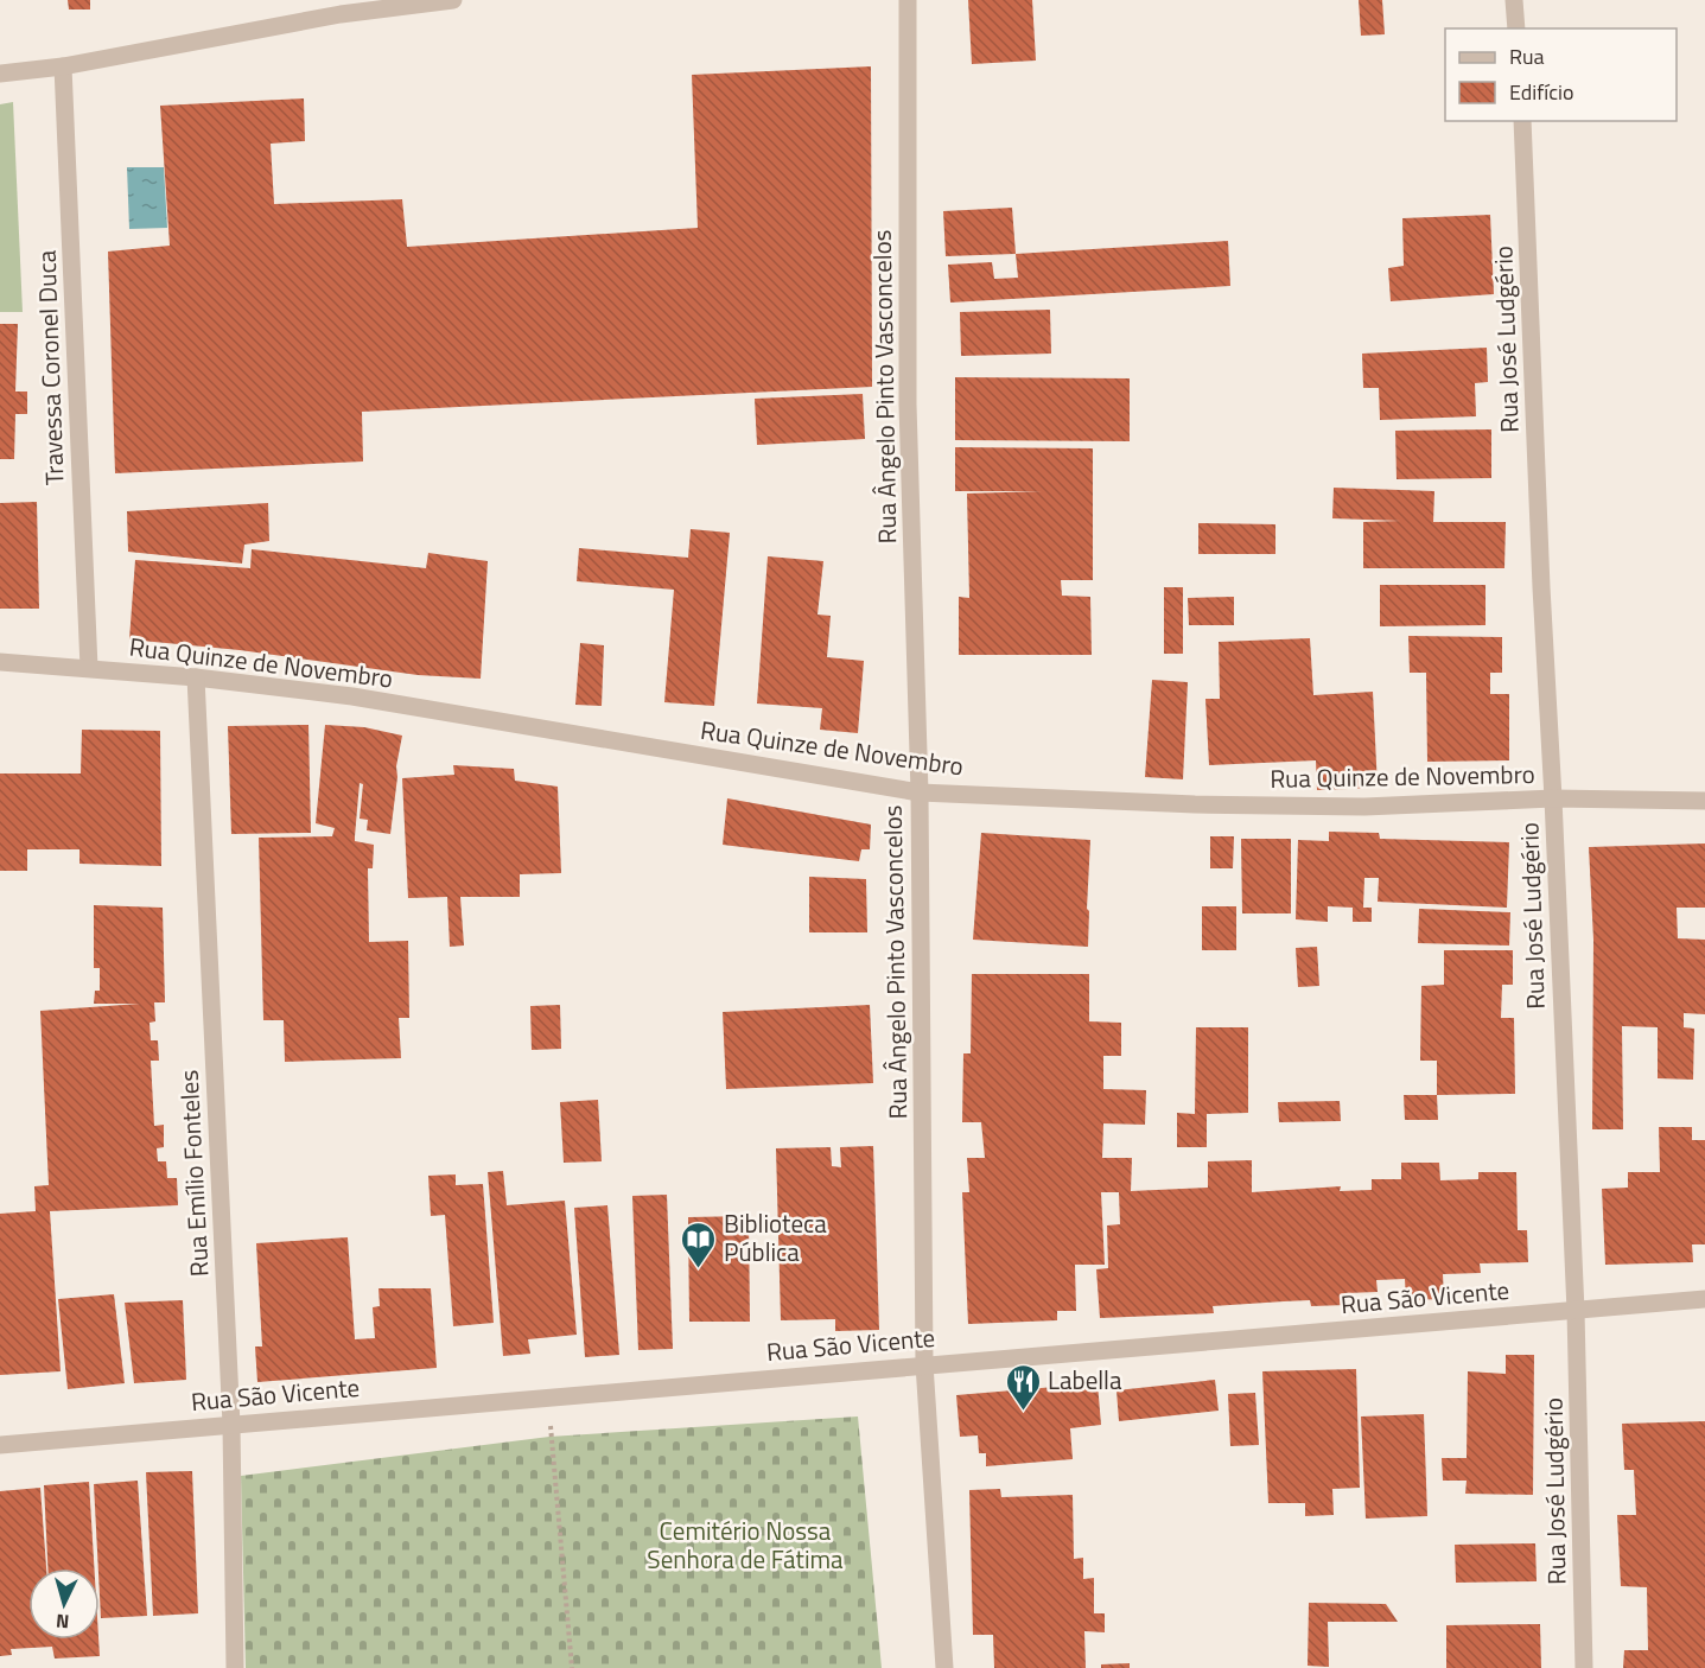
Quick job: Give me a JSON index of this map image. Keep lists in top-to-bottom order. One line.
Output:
{"streets":{"street":["Rua José Ludgério","Travessa Coronel Duca","Rua Ângelo Pinto Vasconcelos","Rua Quinze de Novembro","Rua Emílio Fonteles","Rua São Vicente"]},"crossings":[["Rua José Ludgério","Rua Quinze de Novembro"],["Rua José Ludgério","Rua São Vicente"],["Travessa Coronel Duca","Rua Quinze de Novembro"],["Rua Ângelo Pinto Vasconcelos","Rua Quinze de Novembro"],["Rua Ângelo Pinto Vasconcelos","Rua São Vicente"],["Rua Quinze de Novembro","Rua Emílio Fonteles"],["Rua Emílio Fonteles","Rua São Vicente"]],"parks":["Cemitério Nossa Senhora de Fátima"],"places":{"library":["Biblioteca Pública"],"restaurant":["Labella"]},"legend":["Rua","Edifício"],"north":"bottom"}
